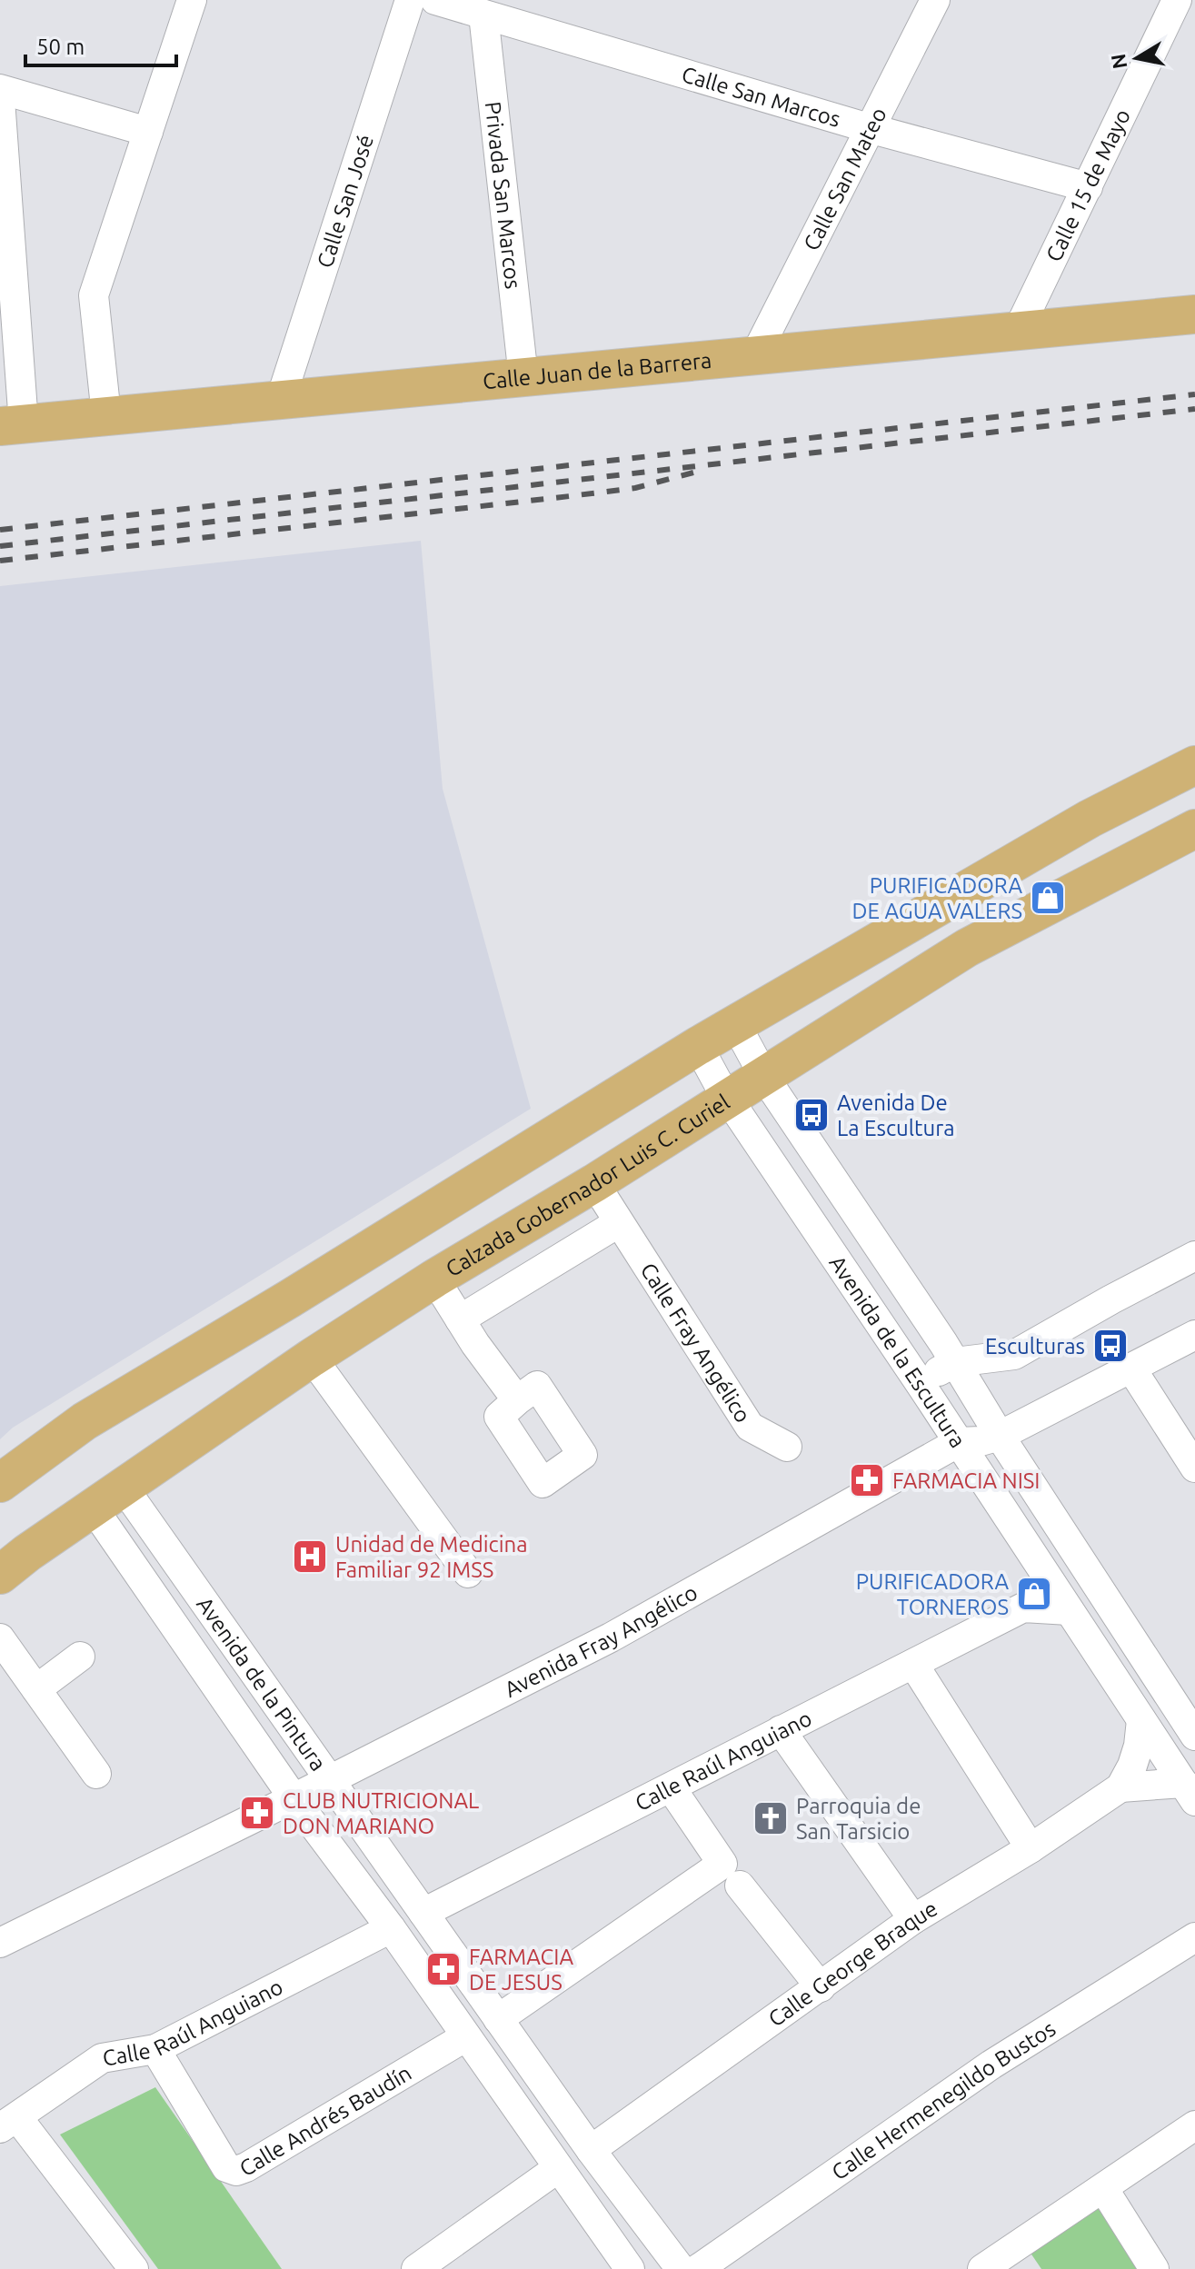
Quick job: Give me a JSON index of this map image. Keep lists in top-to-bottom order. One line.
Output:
{"streets":{"main road":["Calle Juan de la Barrera","Calzada Gobernador Luis C. Curiel"],"street":["Calle San Marcos","Calle San Mateo","Calle 15 de Mayo","Privada San Marcos","Calle San José","Calle Fray Angélico","Avenida de la Escultura","Avenida Fray Angélico","Avenida de la Pintura","Calle Raúl Anguiano","Calle George Braque","Calle Hermenegildo Bustos","Calle Andrés Baudín"]},"crossings":[["Calle San Marcos","Calle San Mateo"],["Calle San Marcos","Calle 15 de Mayo"],["Calle San Marcos","Privada San Marcos"],["Calle San Mateo","Calle Juan de la Barrera"],["Calle 15 de Mayo","Calle Juan de la Barrera"],["Privada San Marcos","Calle Juan de la Barrera"],["Calle San José","Calle Juan de la Barrera"],["Calzada Gobernador Luis C. Curiel","Calle Fray Angélico"],["Calzada Gobernador Luis C. Curiel","Avenida de la Escultura"],["Calzada Gobernador Luis C. Curiel","Avenida de la Pintura"],["Avenida de la Escultura","Avenida Fray Angélico"],["Avenida de la Escultura","Calle George Braque"],["Avenida Fray Angélico","Avenida de la Pintura"],["Avenida de la Pintura","Calle Raúl Anguiano"],["Avenida de la Pintura","Calle George Braque"],["Avenida de la Pintura","Calle Andrés Baudín"],["Calle Raúl Anguiano","Calle Andrés Baudín"]],"places":{"shop":["PURIFICADORA DE AGUA VALERS","PURIFICADORA TORNEROS"],"bus stop":["Avenida De La Escultura","Esculturas"],"pharmacy":["FARMACIA NISI","CLUB NUTRICIONAL DON MARIANO","FARMACIA DE JESUS"],"hospital":["Unidad de Medicina Familiar 92 IMSS"],"church":["Parroquia de San Tarsicio"]},"scale_bar":"50 m","north":"left"}
